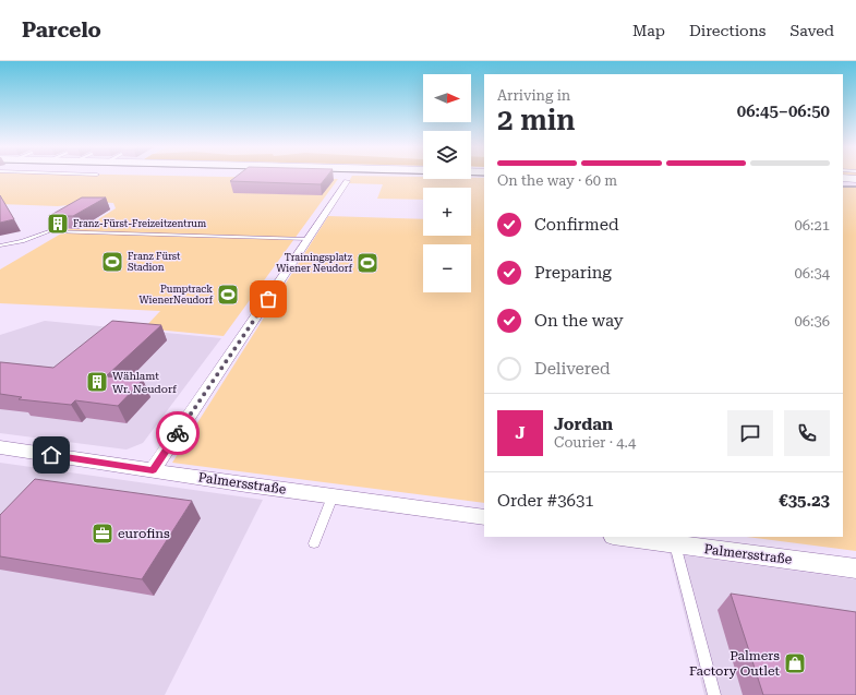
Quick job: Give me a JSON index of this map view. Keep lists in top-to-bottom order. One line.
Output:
{"streets":{"street":["Palmersstraße"]},"places":{"building":["Franz-Fürst-Freizeitzentrum","Wählamt Wr. Neudorf"],"sports":["Franz Fürst Stadion","Trainingsplatz Wiener Neudorf","Pumptrack WienerNeudorf"],"office":["eurofins"],"shop":["Palmers Factory Outlet"]},"north":"right","page":{"header":"Parcelo","nav":["Map","Directions","Saved"],"map_buttons":["+","−"],"heading":["2 min","Arriving in","06:45–06:50"],"panel":["Jordan","Courier · 4.4","Order #3631","€35.23"],"bar":"On the way · 60 m","list":[["Confirmed","06:21"],["Preparing","06:34"],["On the way","06:36"],"Delivered"],"round":"J"}}
